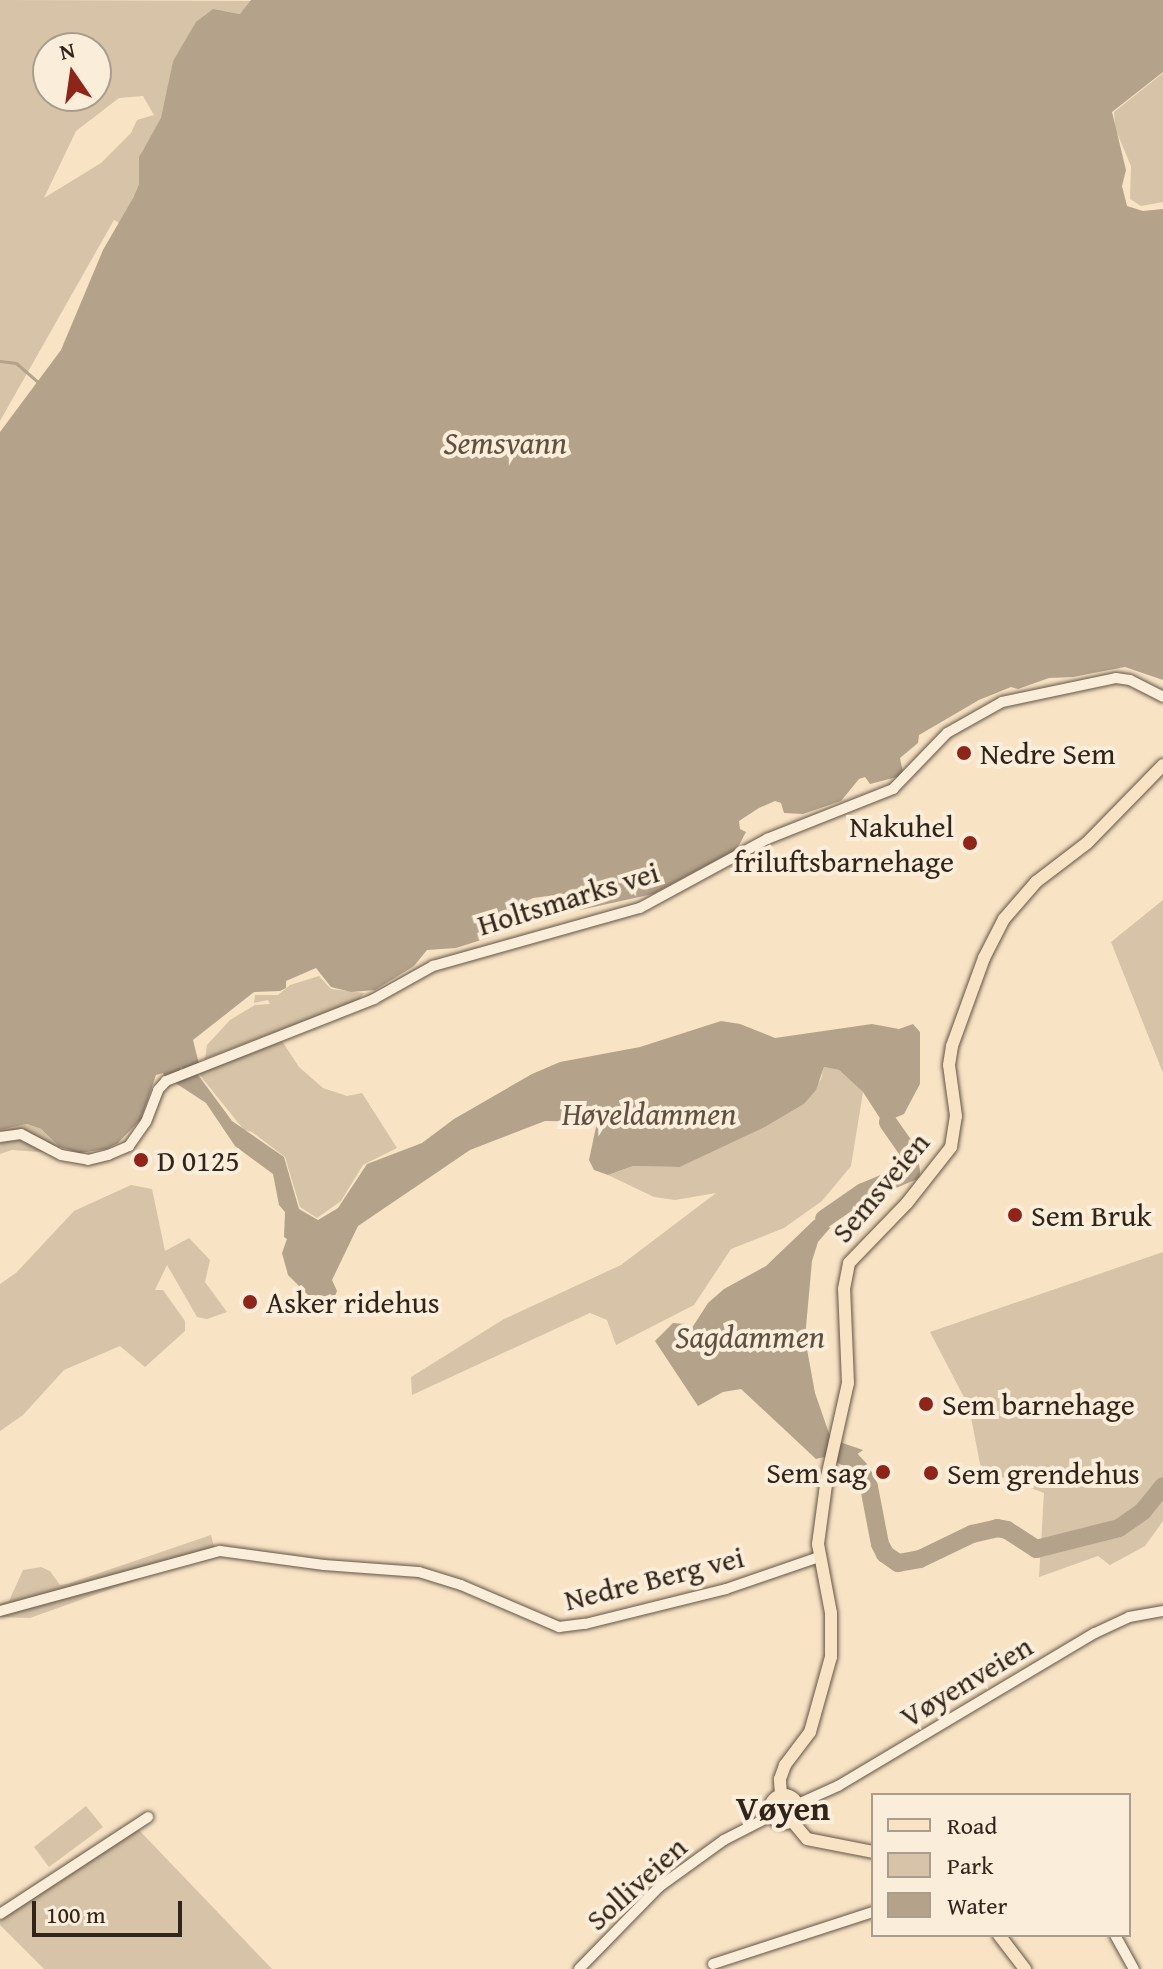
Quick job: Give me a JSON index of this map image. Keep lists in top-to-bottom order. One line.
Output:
{"streets":{"main road":["Semsveien"],"street":["Holtsmarks vei","Nedre Berg vei","Vøyenveien","Solliveien"]},"crossings":[["Semsveien","Nedre Berg vei"],["Vøyenveien","Solliveien"]],"districts":["Vøyen"],"water":["Semsvann","Høveldammen","Sagdammen"],"places":["Nedre Sem","Nakuhel friluftsbarnehage","D 0125","Sem Bruk","Asker ridehus","Sem barnehage","Sem sag","Sem grendehus"],"legend":["Road","Park","Water"],"scale_bar":"100 m","north":"top"}
